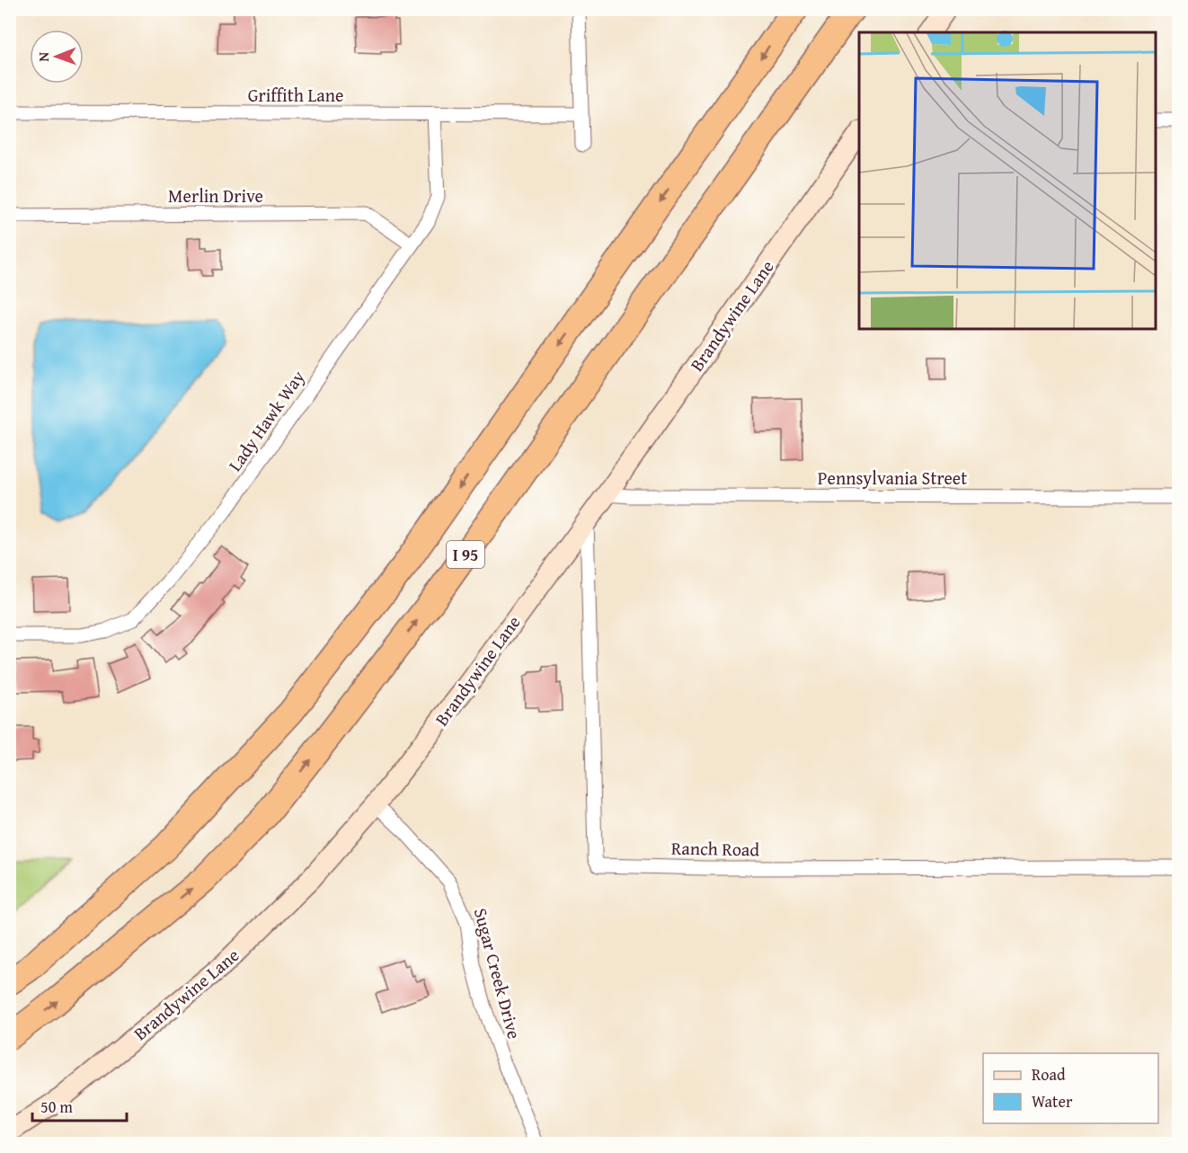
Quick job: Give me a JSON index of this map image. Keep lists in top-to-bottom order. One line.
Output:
{"streets":{"highway":["I 95"],"street":["Griffith Lane","Merlin Drive","Brandywine Lane","Lady Hawk Way","Pennsylvania Street","Ranch Road","Sugar Creek Drive"]},"crossings":[["Griffith Lane","Lady Hawk Way"],["Merlin Drive","Lady Hawk Way"],["Brandywine Lane","Pennsylvania Street"],["Brandywine Lane","Ranch Road"],["Brandywine Lane","Sugar Creek Drive"]],"legend":["Road","Water"],"scale_bar":"50 m","north":"left"}
